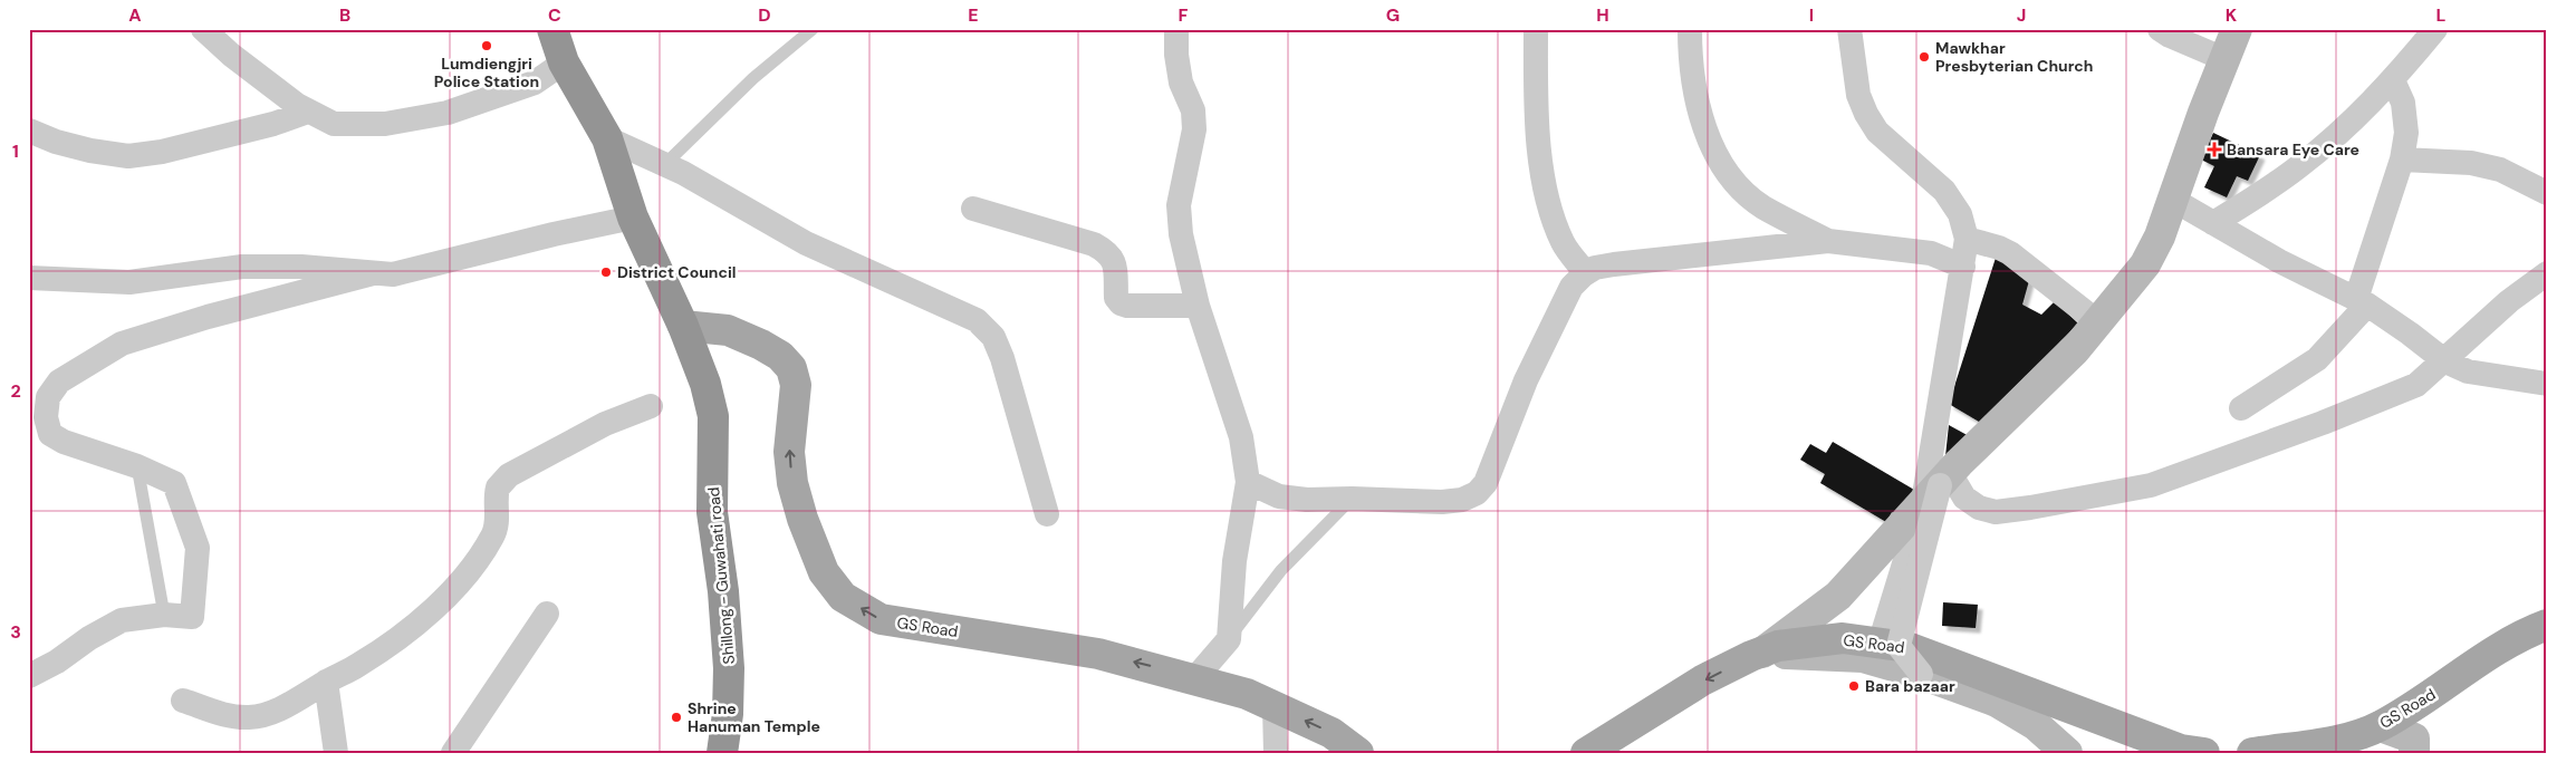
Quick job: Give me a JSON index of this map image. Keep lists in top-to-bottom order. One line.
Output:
{"streets":{"highway":["Shillong - Guwahati road"],"main road":["GS Road"]},"crossings":[["Shillong - Guwahati road","GS Road"]],"one_way":["GS Road"],"places":{"other":["Lumdiengjri Police Station","Mawkhar Presbyterian Church","District Council","Bara bazaar","Shrine Hanuman Temple"],"health":["Bansara Eye Care"]},"grid":{"columns":["A","B","C","D","E","F","G","H","I","J","K","L"],"rows":["1","2","3"]}}
